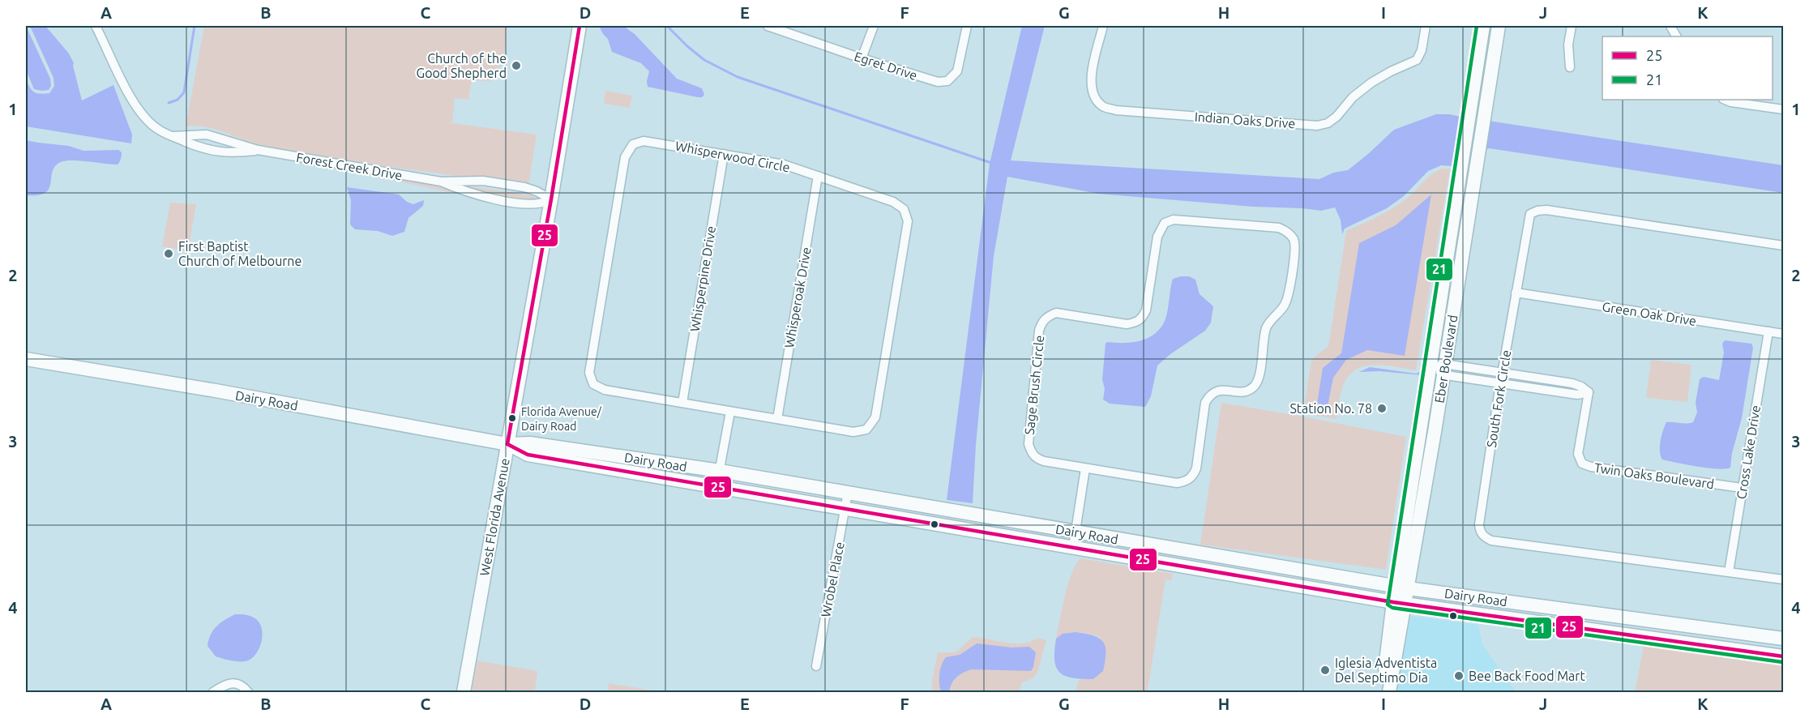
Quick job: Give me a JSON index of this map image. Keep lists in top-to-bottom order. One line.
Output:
{"streets":{"street":["Egret Drive","Indian Oaks Drive","Whisperwood Circle","Forest Creek Drive","Whisperpine Drive","Whisperoak Drive","Green Oak Drive","Eber Boulevard","Sage Brush Circle","South Fork Circle","Dairy Road","Cross Lake Drive","Twin Oaks Boulevard","West Florida Avenue","Wrobel Place"]},"crossings":[["Whisperwood Circle","Whisperpine Drive"],["Whisperwood Circle","Whisperoak Drive"],["Forest Creek Drive","West Florida Avenue"],["Green Oak Drive","South Fork Circle"],["Green Oak Drive","Cross Lake Drive"],["Eber Boulevard","Dairy Road"],["South Fork Circle","Cross Lake Drive"],["Dairy Road","West Florida Avenue"],["Dairy Road","Wrobel Place"],["Cross Lake Drive","Twin Oaks Boulevard"]],"places":["Church of the Good Shepherd","First Baptist Church of Melbourne","Station No. 78","Florida Avenue/ Dairy Road","Iglesia Adventista Del Septimo Dia","Bee Back Food Mart"],"lines":["transit line 25","transit line 21"],"legend":["25","21"],"grid":{"columns":["A","B","C","D","E","F","G","H","I","J","K"],"rows":["1","2","3","4"]}}
